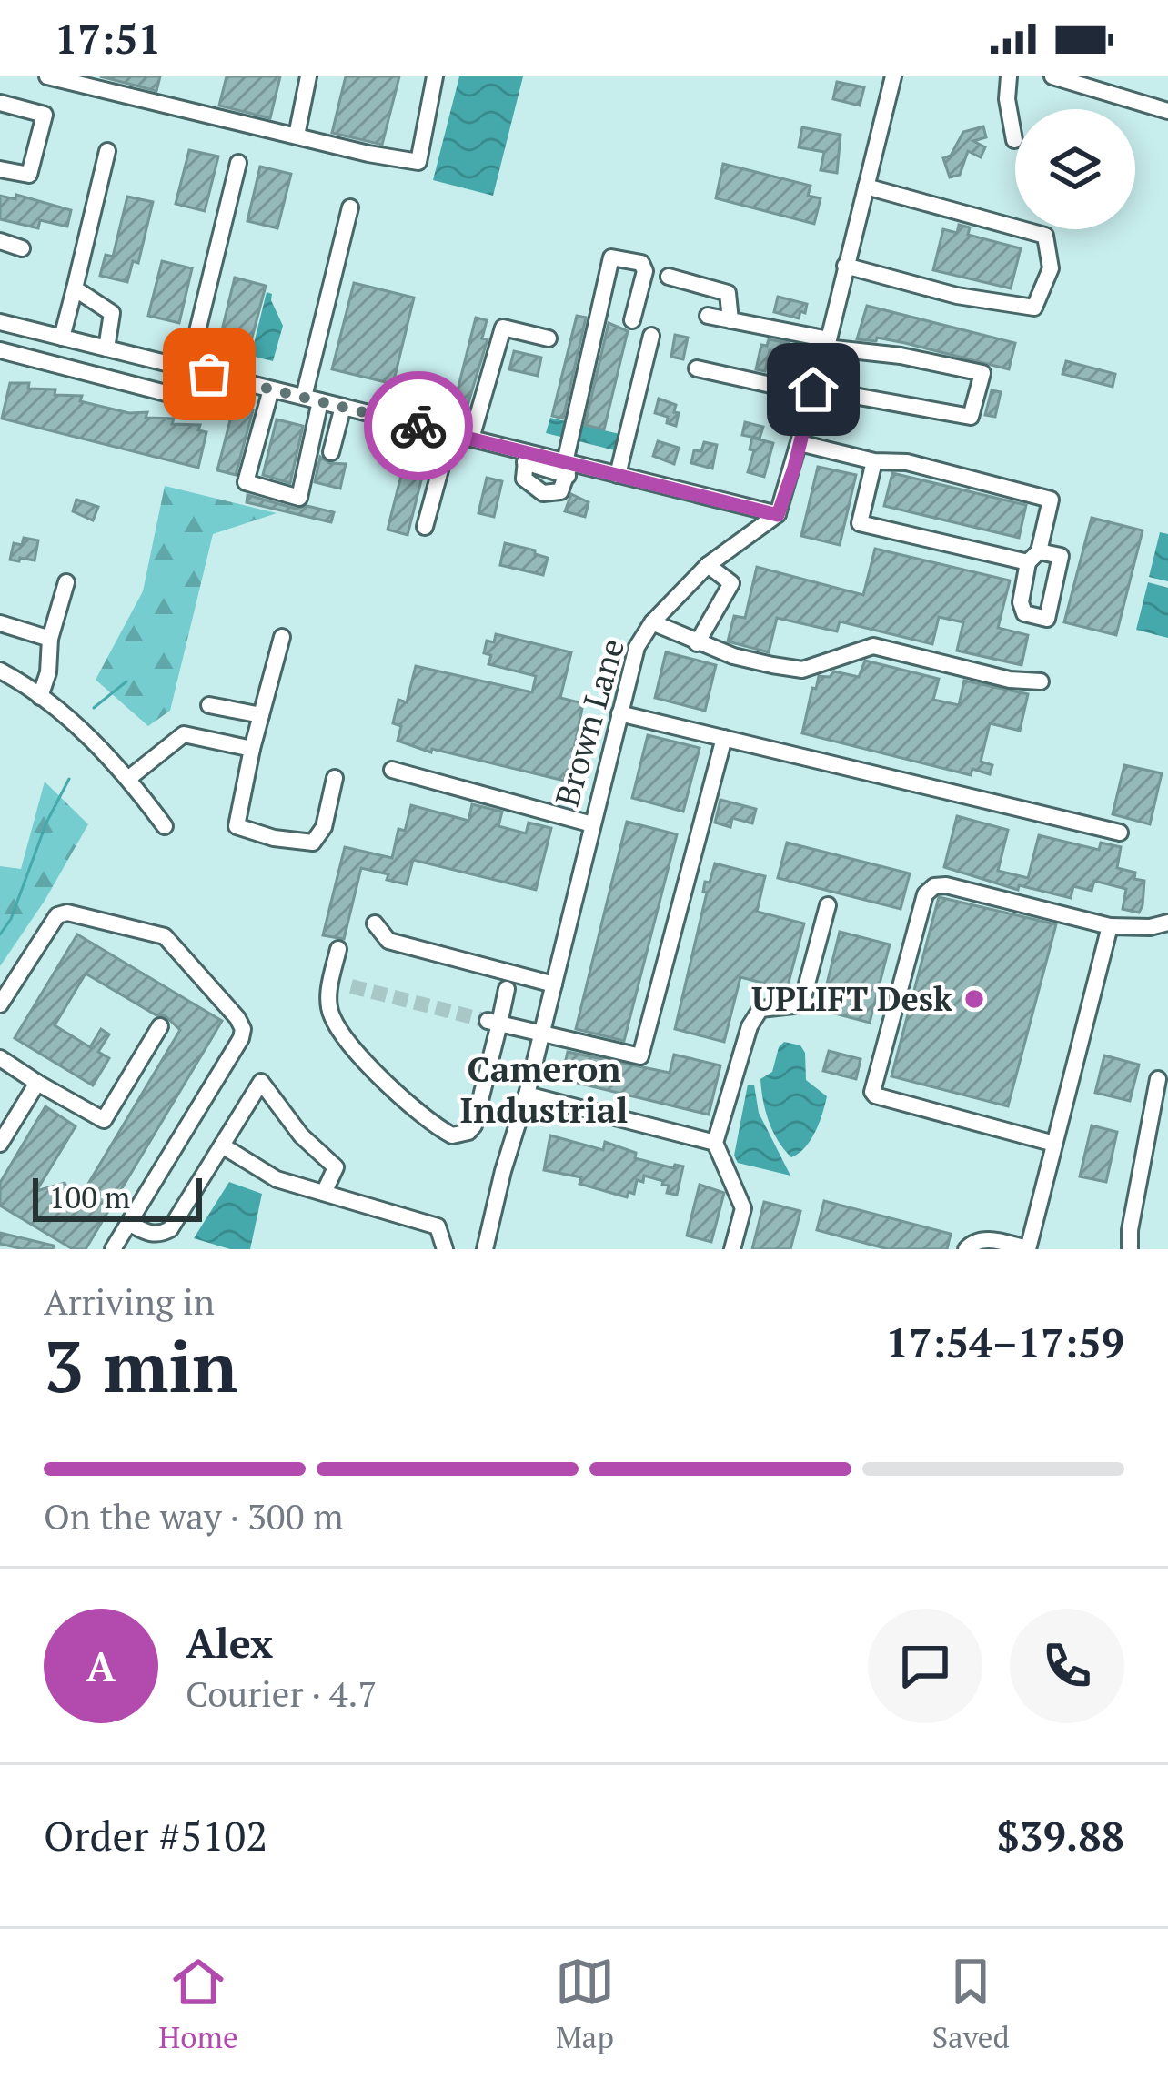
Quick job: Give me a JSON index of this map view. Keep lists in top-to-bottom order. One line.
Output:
{"streets":{"street":["Brown Lane"]},"districts":["Cameron Industrial"],"places":["UPLIFT Desk"],"scale_bar":"100 m","page":{"status":"17:51","scale":"100 m","heading":["3 min","Arriving in","17:54–17:59"],"panel":["Alex","Courier · 4.7","Order #5102","$39.88"],"bar":"On the way · 300 m","round":"A","tabs":["Home","Map","Saved"]}}
